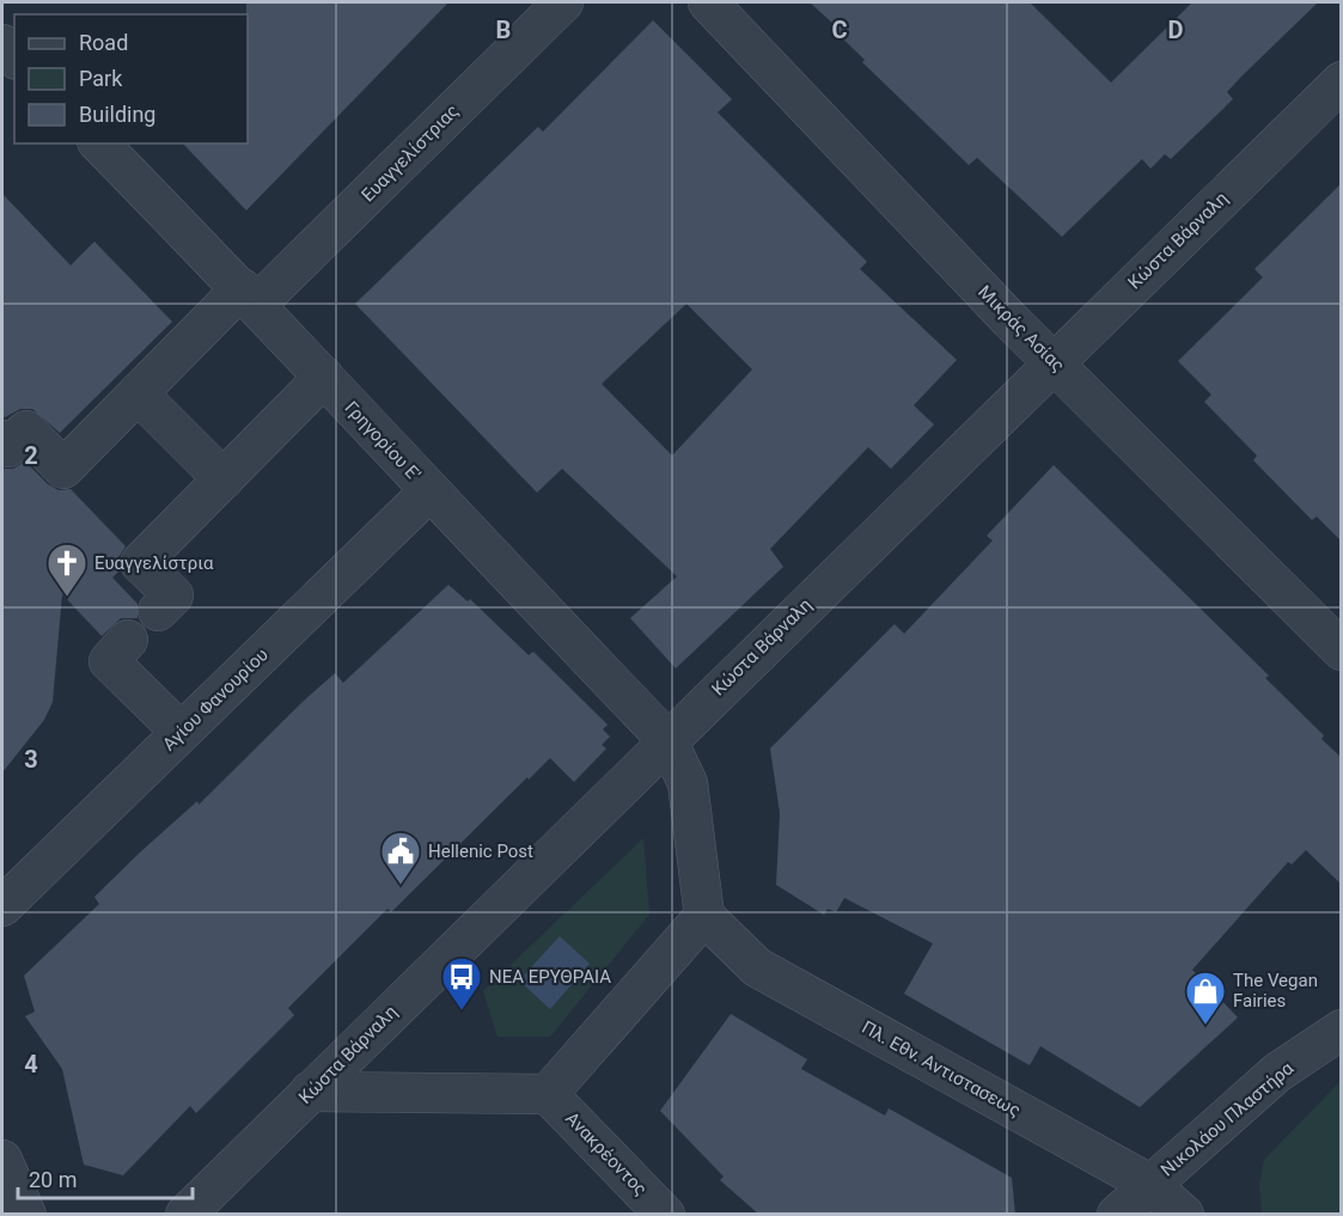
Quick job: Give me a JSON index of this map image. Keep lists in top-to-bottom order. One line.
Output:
{"streets":{"street":["Ευαγγελίστριας","Κώστα Βάρναλη","Μικράς Ασίας","Γρηγορίου Ε'","Αγίου Φανουρίου","Πλ. Εθν. Αντιστασεως","Νικολάου Πλαστήρα","Ανακρέοντος"]},"crossings":[["Ευαγγελίστριας","Γρηγορίου Ε'"],["Κώστα Βάρναλη","Μικράς Ασίας"],["Κώστα Βάρναλη","Γρηγορίου Ε'"],["Γρηγορίου Ε'","Αγίου Φανουρίου"],["Γρηγορίου Ε'","Πλ. Εθν. Αντιστασεως"],["Πλ. Εθν. Αντιστασεως","Νικολάου Πλαστήρα"]],"places":{"church":["Ευαγγελίστρια"],"public building":["Hellenic Post"],"bus stop":["ΝΕΑ ΕΡΥΘΡΑΙΑ"],"shop":["The Vegan Fairies"]},"legend":["Road","Park","Building"],"scale_bar":"20 m","grid":{"columns":["B","C","D"],"rows":["2","3","4"]}}
